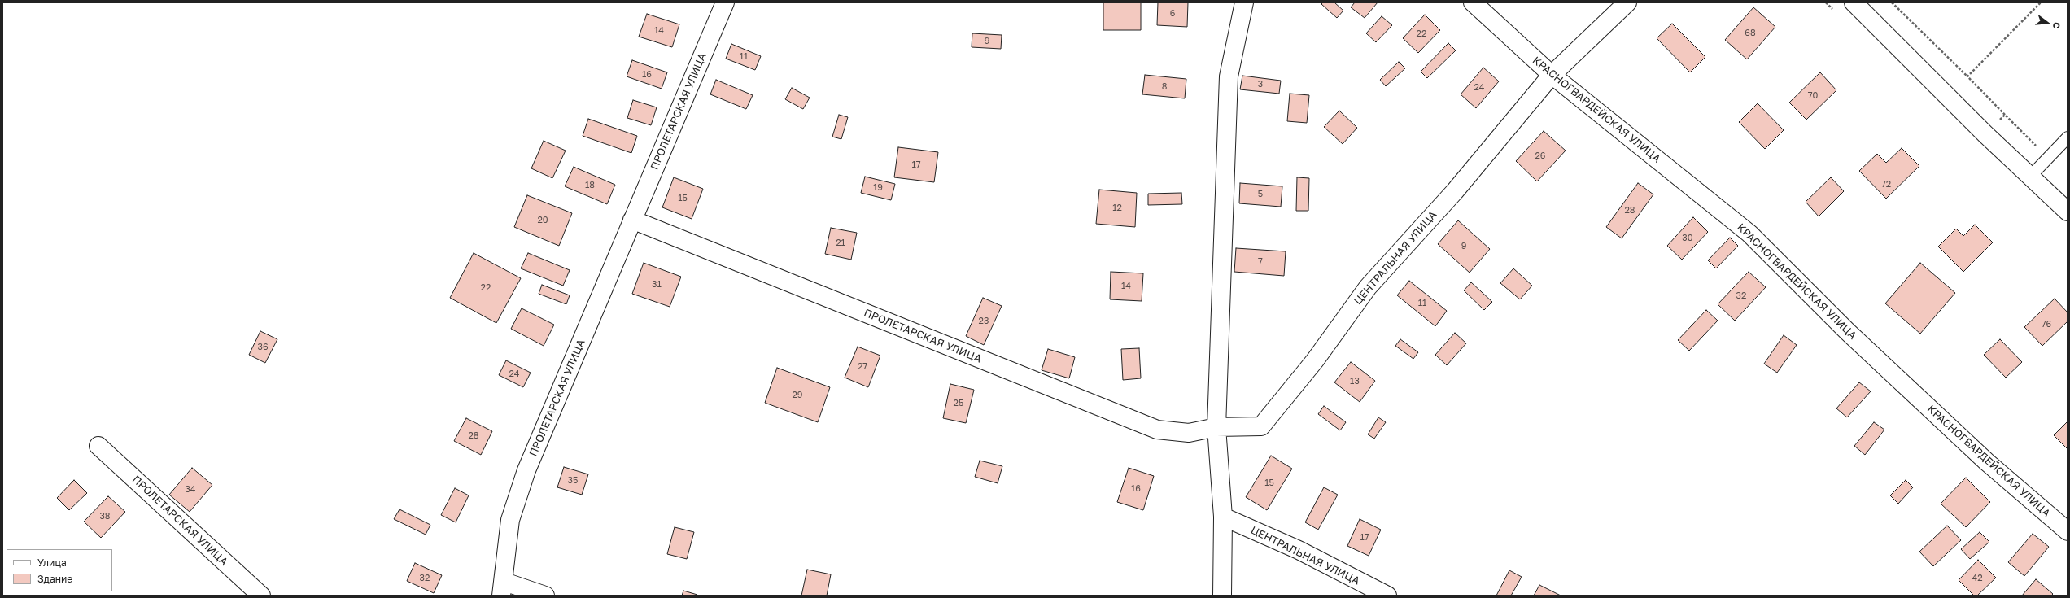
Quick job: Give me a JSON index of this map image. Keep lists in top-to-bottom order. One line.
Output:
{"streets":{"street":["КРАСНОГВАРДЕЙСКАЯ УЛИЦА","ПРОЛЕТАРСКАЯ УЛИЦА","ЦЕНТРАЛЬНАЯ УЛИЦА"]},"crossings":[["КРАСНОГВАРДЕЙСКАЯ УЛИЦА","ЦЕНТРАЛЬНАЯ УЛИЦА"],["ПРОЛЕТАРСКАЯ УЛИЦА","ЦЕНТРАЛЬНАЯ УЛИЦА"]],"house_numbers":["6","14","68","22","9","11","16","3","8","24","70","26","17","72","18","19","5","15","12","28","20","30","21","9","7","31","14","22","32","11","23","76","36","27","24","13","29","25","28","35","15","16","34","38","17","32","42"],"legend":["Улица","Здание"],"north":"right"}
